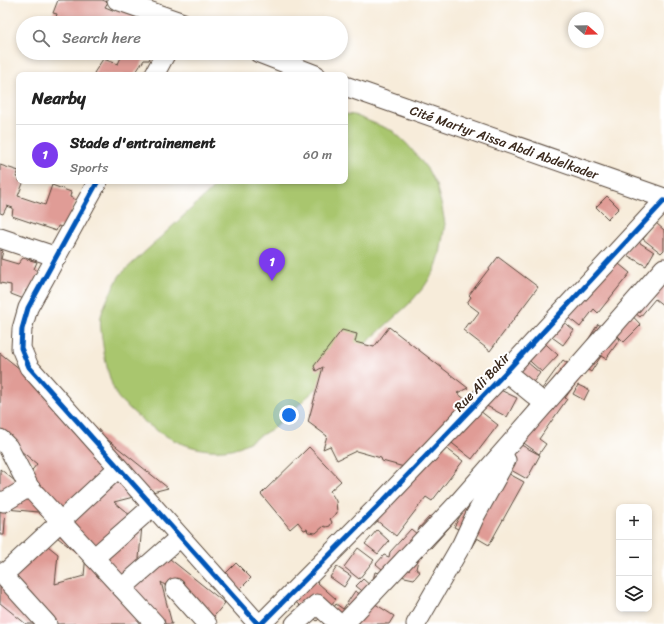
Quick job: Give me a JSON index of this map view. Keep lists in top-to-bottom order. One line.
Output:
{"streets":{"street":["Cité Martyr Aissa Abdi Abdelkader","Rue Ali Bakir"]},"crossings":[["Cité Martyr Aissa Abdi Abdelkader","Rue Ali Bakir"]],"north":"right","page":{"search":"Search here","heading":"Nearby","list":[{"mark":"1","name":"Stade d'entrainement","note":"Sports","value":"60 m"}],"pins":"1","map_buttons":["+","−"]}}
